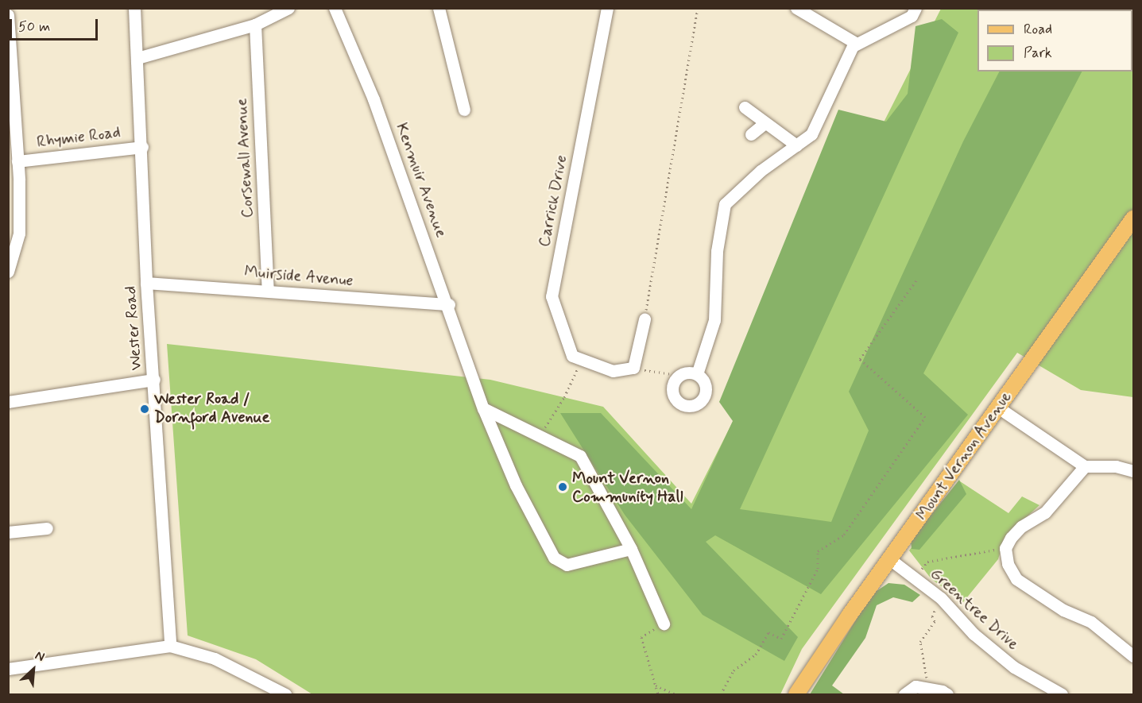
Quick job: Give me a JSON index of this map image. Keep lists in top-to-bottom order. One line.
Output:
{"streets":{"main road":["Mount Vernon Avenue"],"street":["Rhymie Road","Corsewall Avenue","Kenmuir Avenue","Carrick Drive","Muirside Avenue","Wester Road","Greentree Drive"]},"crossings":[["Rhymie Road","Wester Road"],["Corsewall Avenue","Muirside Avenue"],["Kenmuir Avenue","Muirside Avenue"],["Muirside Avenue","Wester Road"],["Mount Vernon Avenue","Greentree Drive"]],"places":["Wester Road / Dornford Avenue","Mount Vernon Community Hall"],"legend":["Road","Park"],"scale_bar":"50 m","north":"top right"}
